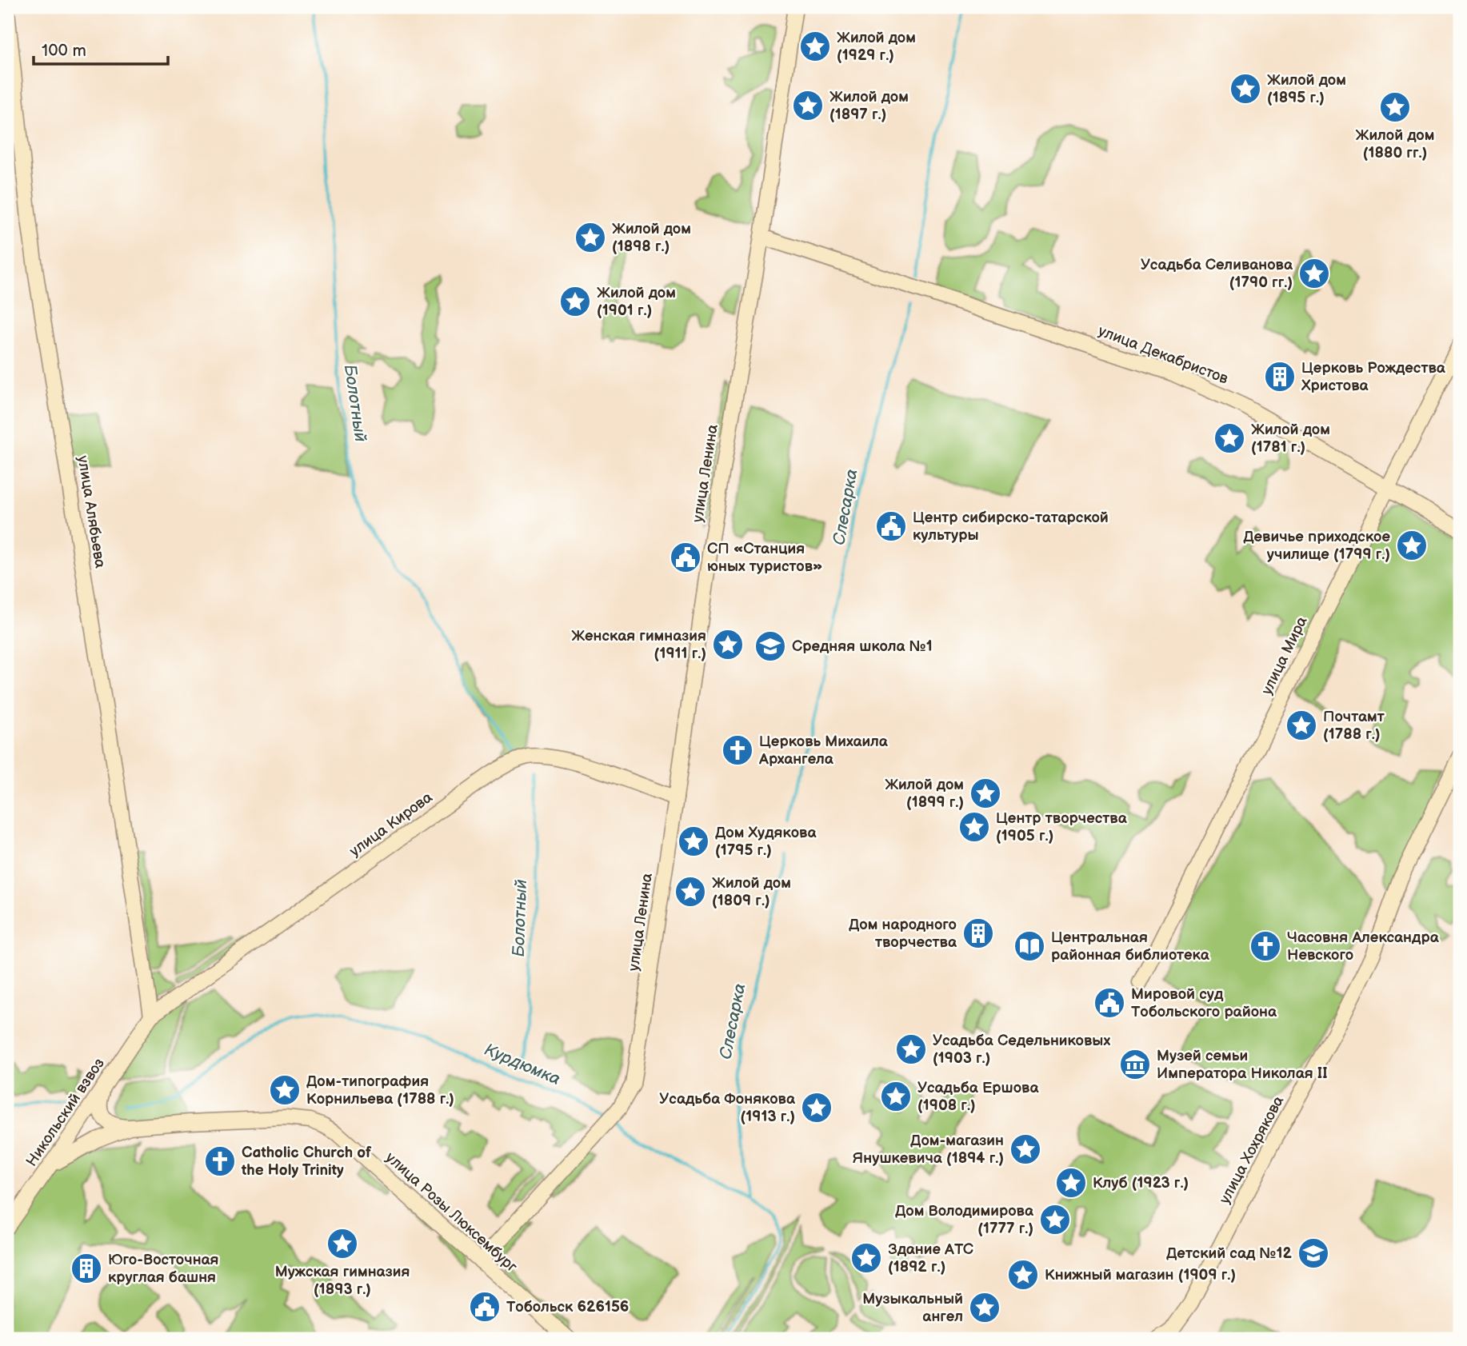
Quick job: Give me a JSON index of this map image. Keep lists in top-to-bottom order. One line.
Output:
{"streets":{"main road":["улица Декабристов","улица Ленина","улица Алябьева","улица Мира","улица Кирова","Никольский взвоз","улица Хохрякова","улица Розы Люксембург"]},"crossings":[["улица Декабристов","улица Ленина"],["улица Декабристов","улица Мира"],["улица Ленина","улица Кирова"],["улица Ленина","улица Розы Люксембург"],["улица Алябьева","улица Кирова"],["улица Алябьева","Никольский взвоз"],["улица Кирова","Никольский взвоз"],["Никольский взвоз","улица Розы Люксембург"]],"water":["Болотный","Слесарка","Курдюмка"],"places":{"place":["Жилой дом (1929 г.)","Жилой дом (1895 г.)","Жилой дом (1897 г.)","Жилой дом (1880 гг.)","Жилой дом (1898 г.)","Усадьба Селиванова (1790 гг.)","Жилой дом (1901 г.)","Жилой дом (1781 г.)","Девичье приходское училище (1799 г.)","Женская гимназия (1911 г.)","Почтамт (1788 г.)","Жилой дом (1899 г.)","Центр творчества (1905 г.)","Дом Худякова (1795 г.)","Жилой дом (1809 г.)","Усадьба Седельниковых (1903 г.)","Дом-типография Корнильева (1788 г.)","Усадьба Ершова (1908 г.)","Усадьба Фонякова (1913 г.)","Дом-магазин Янушкевича (1894 г.)","Клуб (1923 г.)","Дом Володимирова (1777 г.)","Мужская гимназия (1893 г.)","Здание АТС (1892 г.)","Книжный магазин (1909 г.)","Музыкальный ангел"],"building":["Церковь Рождества Христова","Дом народного творчества","Юго-Восточная круглая башня"],"public building":["Центр сибирско-татарской культуры","СП «Станция юных туристов»","Мировой суд Тобольского района","Тобольск 626156"],"school or university":["Средняя школа №1","Детский сад №12"],"church":["Церковь Михаила Архангела","Часовня Александра Невского","Catholic Church of the Holy Trinity"],"library":["Центральная районная библиотека"],"museum":["Музей семьи Императора Николая II"]},"scale_bar":"100 m"}
